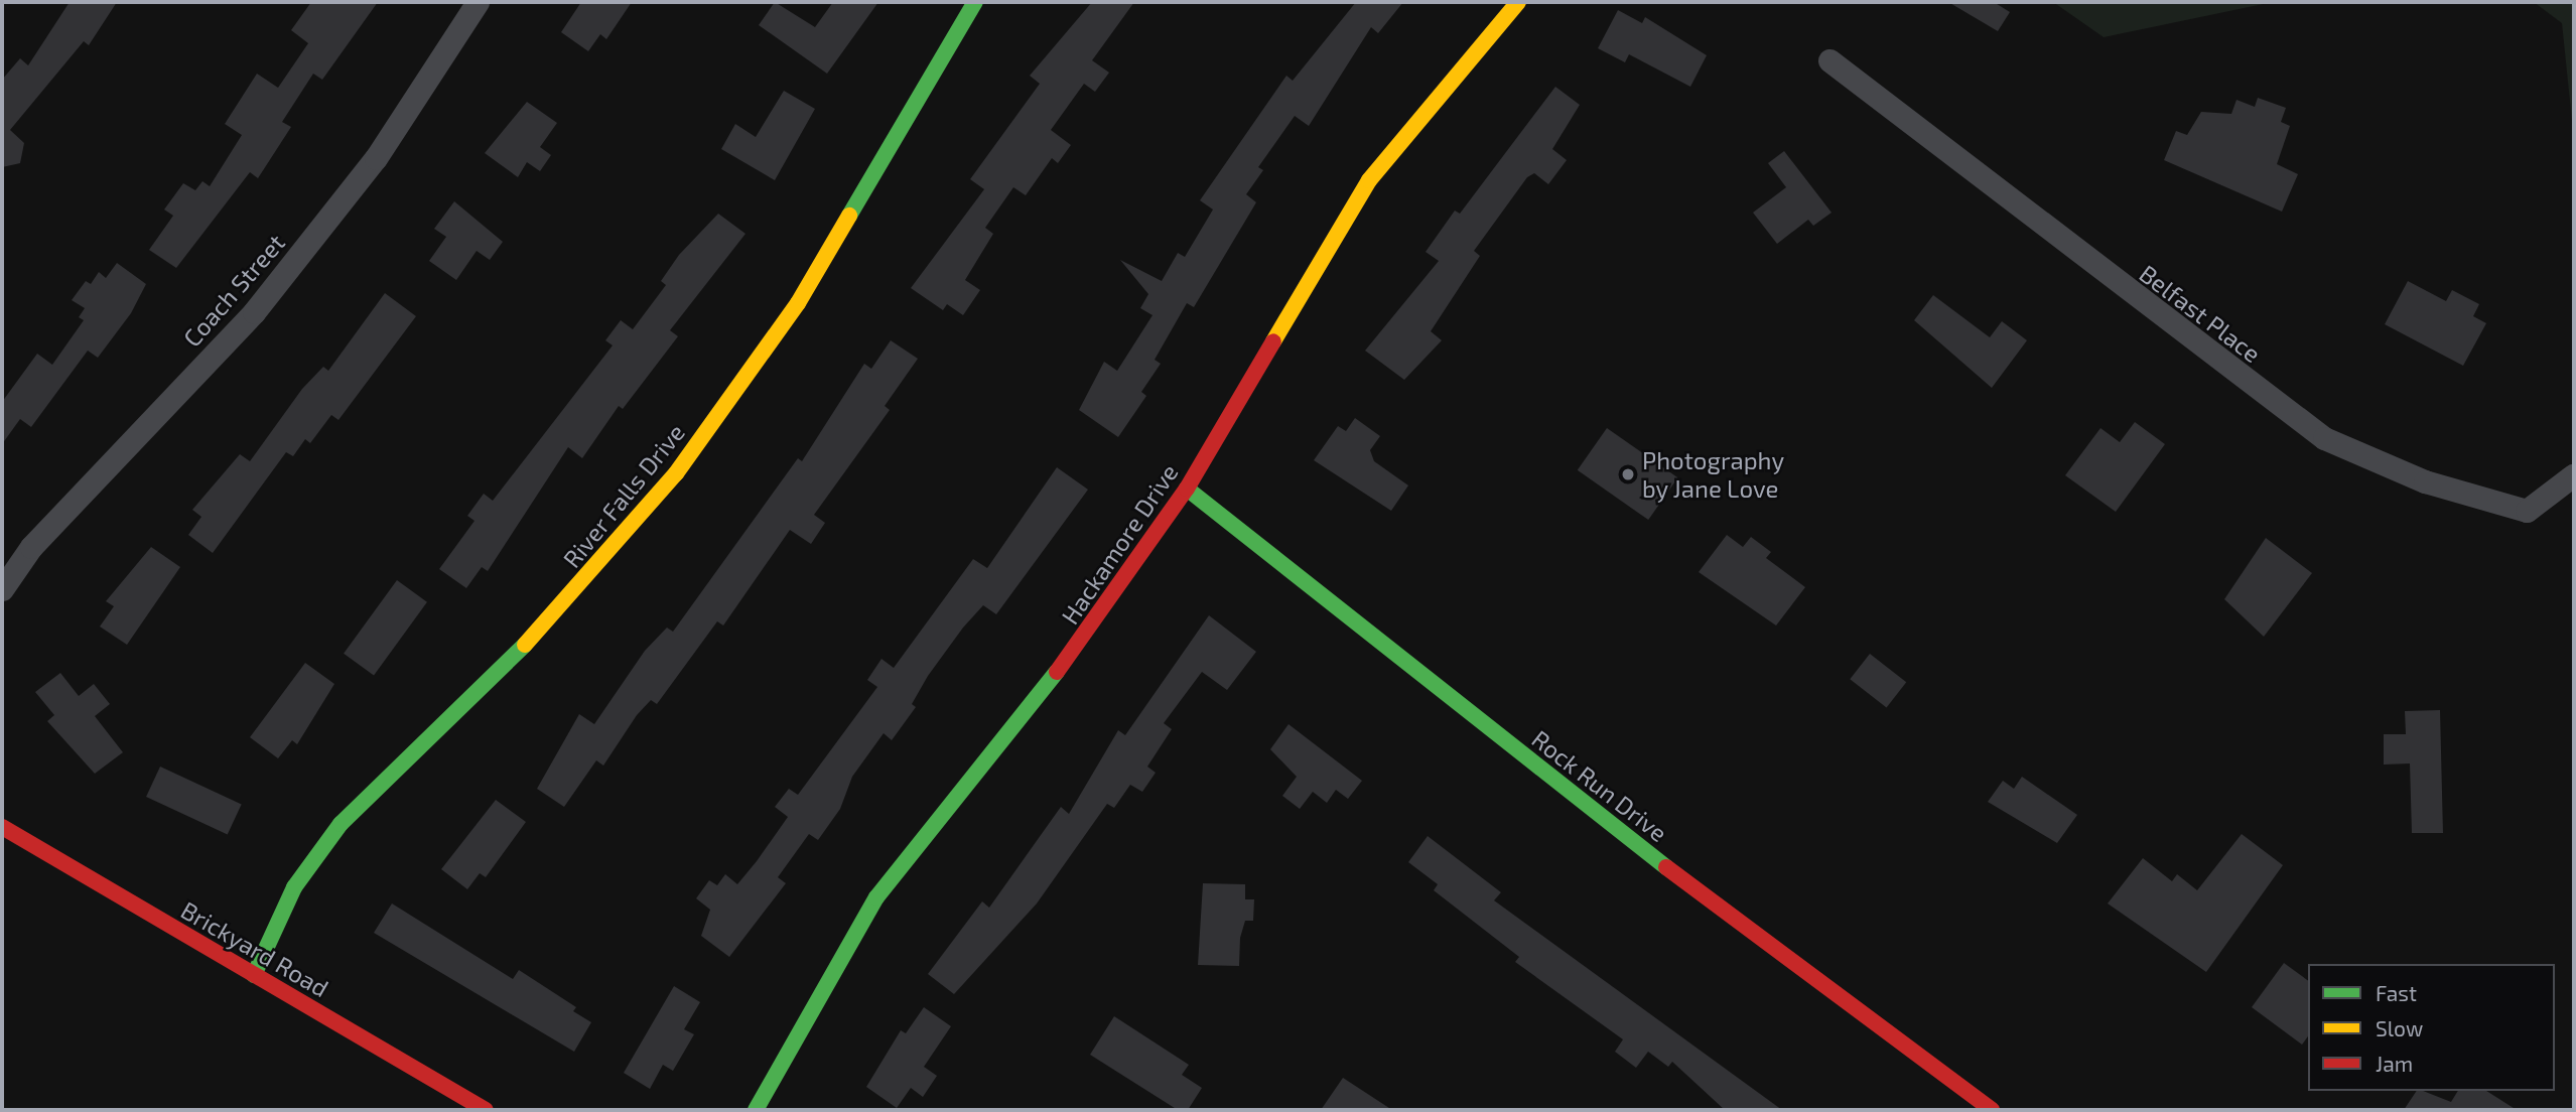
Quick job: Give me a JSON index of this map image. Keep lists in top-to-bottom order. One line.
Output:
{"streets":{"street":["Coach Street","Belfast Place","River Falls Drive","Hackamore Drive","Rock Run Drive","Brickyard Road"]},"crossings":[["River Falls Drive","Brickyard Road"],["Hackamore Drive","Rock Run Drive"]],"places":["Photography by Jane Love"],"legend":["Fast","Slow","Jam"]}
